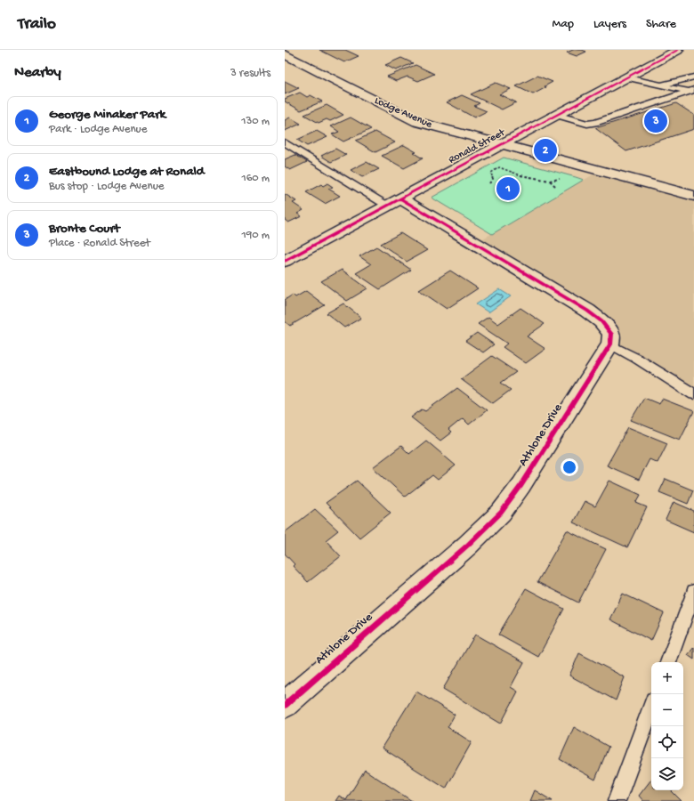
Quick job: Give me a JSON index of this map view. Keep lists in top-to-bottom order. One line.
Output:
{"streets":{"street":["Lodge Avenue","Ronald Street","Athlone Drive"]},"crossings":[["Lodge Avenue","Ronald Street"]],"page":{"header":"Trailo","nav":["Map","Layers","Share"],"heading":["Nearby","3 results"],"list":[{"mark":"1","name":"George Minaker Park","note":"Park · Lodge Avenue","value":"130 m"},{"mark":"2","name":"Eastbound Lodge at Ronald","note":"Bus stop · Lodge Avenue","value":"160 m"},{"mark":"3","name":"Bronte Court","note":"Place · Ronald Street","value":"190 m"}],"pins":["3","2","1"],"map_buttons":["+","−"]}}
